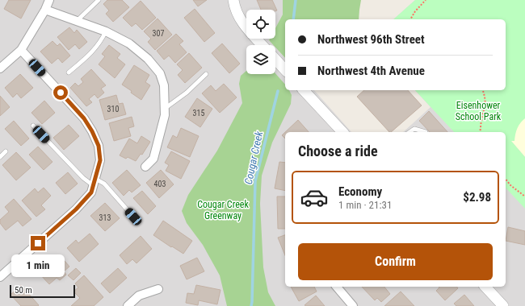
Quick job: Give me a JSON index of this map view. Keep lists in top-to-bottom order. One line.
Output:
{"water":["Cougar Creek"],"parks":["Eisenhower School Park","Cougar Creek Greenway"],"house_numbers":["307","310","315","403","313"],"scale_bar":"50 m","page":{"banner":["Northwest 96th Street","Northwest 4th Avenue"],"heading":"Choose a ride","list":[{"name":"Economy","note":"1 min · 21:31","value":"$2.98"}],"buttons":"Confirm","bubble":"1 min","scale":"50 m"}}
